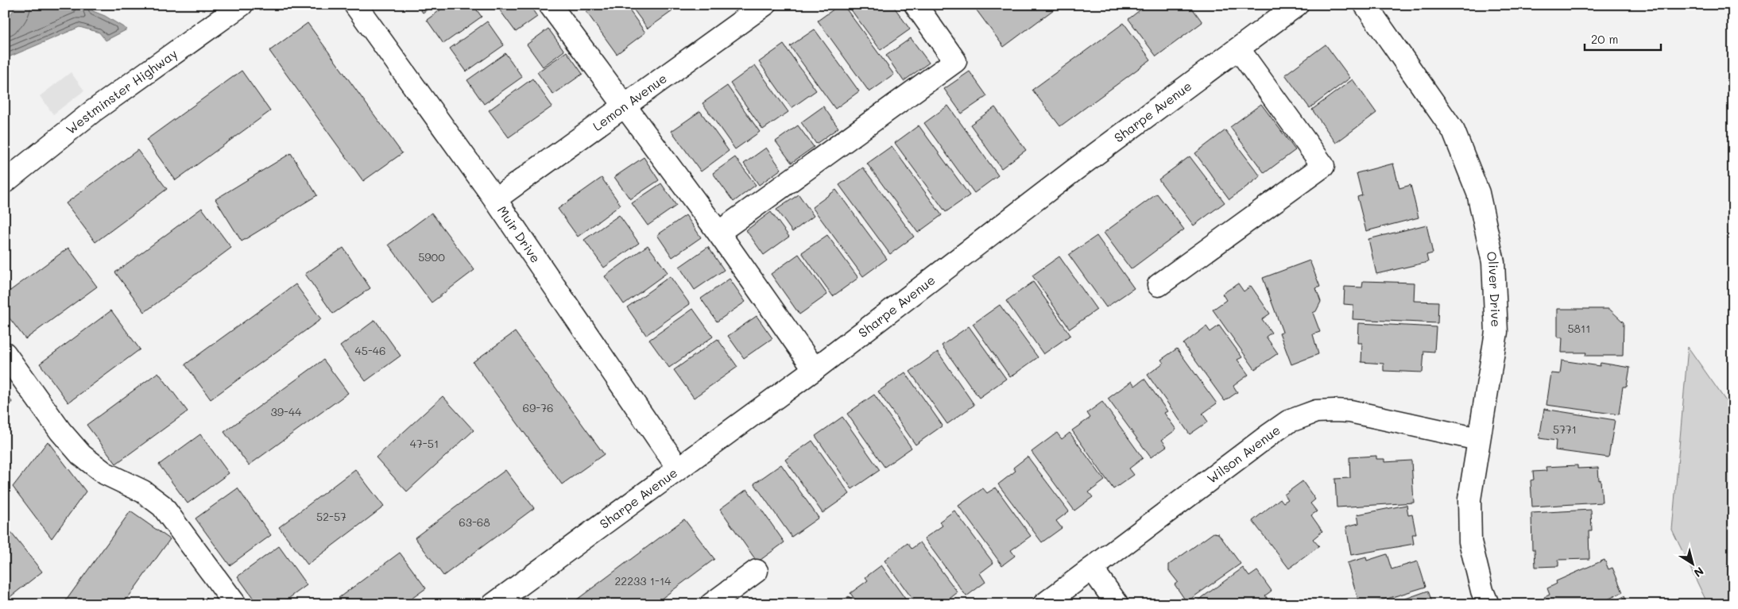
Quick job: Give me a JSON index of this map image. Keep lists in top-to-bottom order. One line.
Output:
{"streets":{"street":["Westminster Highway","Lemon Avenue","Sharpe Avenue","Muir Drive","Oliver Drive","Wilson Avenue"]},"crossings":[["Lemon Avenue","Muir Drive"],["Sharpe Avenue","Muir Drive"],["Oliver Drive","Wilson Avenue"]],"house_numbers":["5900","5811","45-46","69-76","39-44","5771","47-51","52-57","63-68","22233 1-14"],"scale_bar":"20 m","north":"bottom right"}
